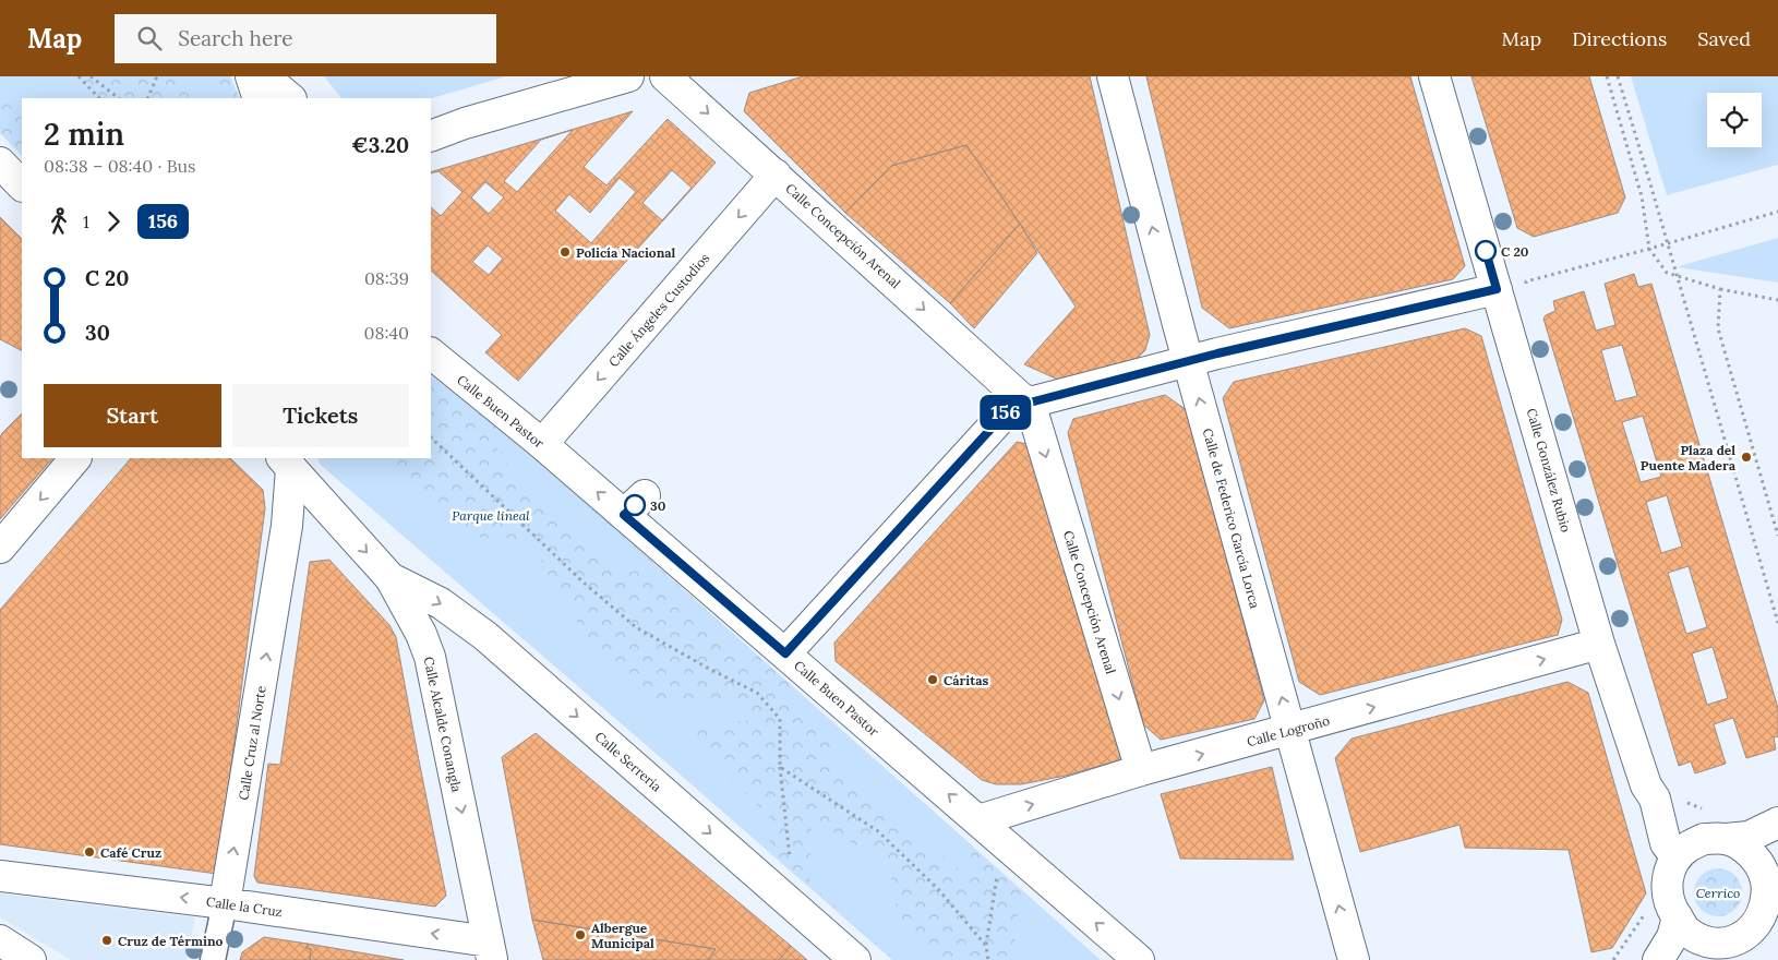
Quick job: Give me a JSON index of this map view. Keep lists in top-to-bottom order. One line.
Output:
{"streets":{"street":["Calle Concepción Arenal","Calle Ángeles Custodios","Calle Buen Pastor","Calle González Rubio","Calle de Federico García Lorca","Calle Alcalde Conangla","Calle Logroño","Calle Cruz al Norte","Calle Serrería","Calle la Cruz"]},"crossings":[["Calle Concepción Arenal","Calle Ángeles Custodios"],["Calle Concepción Arenal","Calle Logroño"],["Calle Ángeles Custodios","Calle Buen Pastor"],["Calle Buen Pastor","Calle Logroño"],["Calle González Rubio","Calle Logroño"],["Calle de Federico García Lorca","Calle Logroño"],["Calle Alcalde Conangla","Calle Cruz al Norte"],["Calle Alcalde Conangla","Calle Serrería"],["Calle Alcalde Conangla","Calle la Cruz"],["Calle Cruz al Norte","Calle la Cruz"]],"one_way":["Calle Concepción Arenal","Calle Ángeles Custodios","Calle Buen Pastor","Calle de Federico García Lorca","Calle Alcalde Conangla","Calle Logroño","Calle Cruz al Norte","Calle Serrería","Calle la Cruz"],"parks":["Parque lineal","Cerrico"],"places":["C 20","Policía Nacional","Plaza del Puente Madera","30","Cáritas","Café Cruz","Albergue Municipal","Cruz de Término"],"lines":["bus line 156"],"page":{"header":"Map","search":"Search here","nav":["Map","Directions","Saved"],"on_map":"156","heading":["2 min","08:38 – 08:40 · Bus","€3.20"],"legs":["1","156"],"list":[{"name":"C 20","value":"08:39"},{"name":"30","value":"08:40"}],"buttons":["Start","Tickets"]}}
